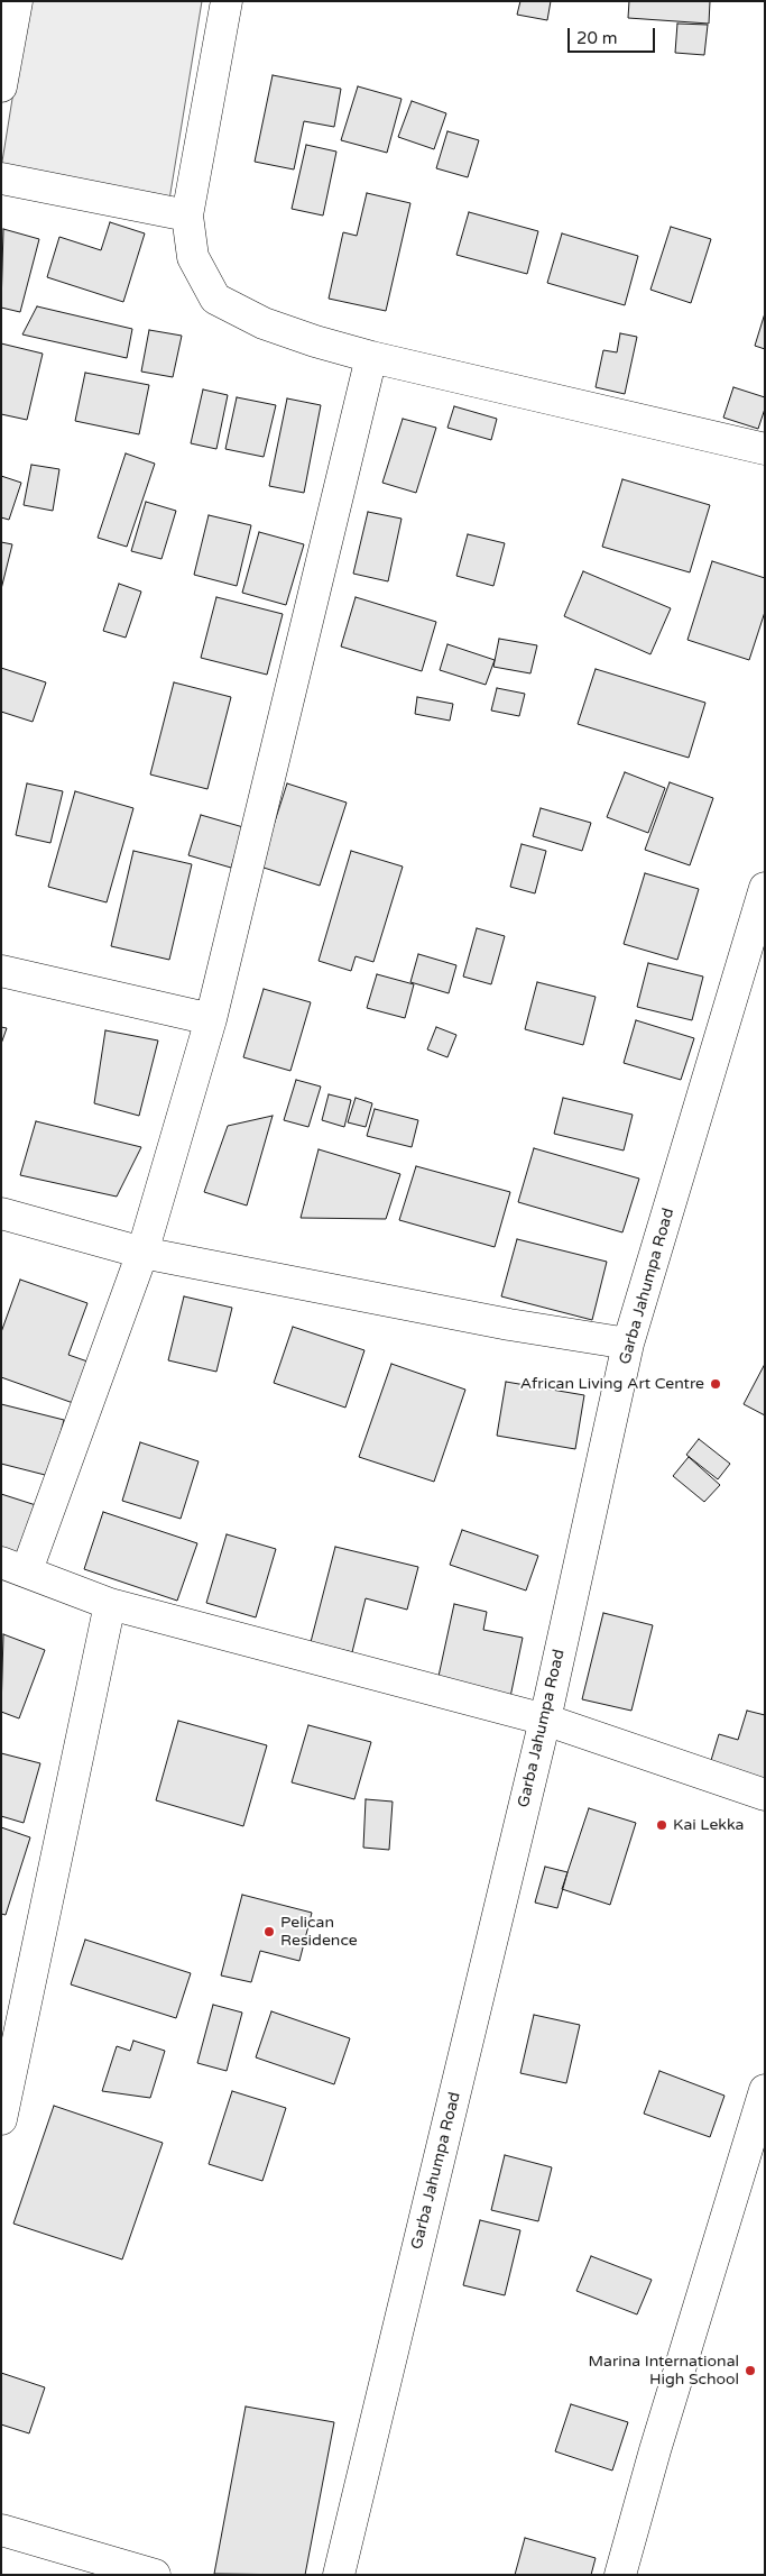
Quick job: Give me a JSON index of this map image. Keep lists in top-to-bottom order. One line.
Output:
{"streets":{"street":["Garba Jahumpa Road"]},"places":["African Living Art Centre","Kai Lekka","Pelican Residence","Marina International High School"],"scale_bar":"20 m"}
